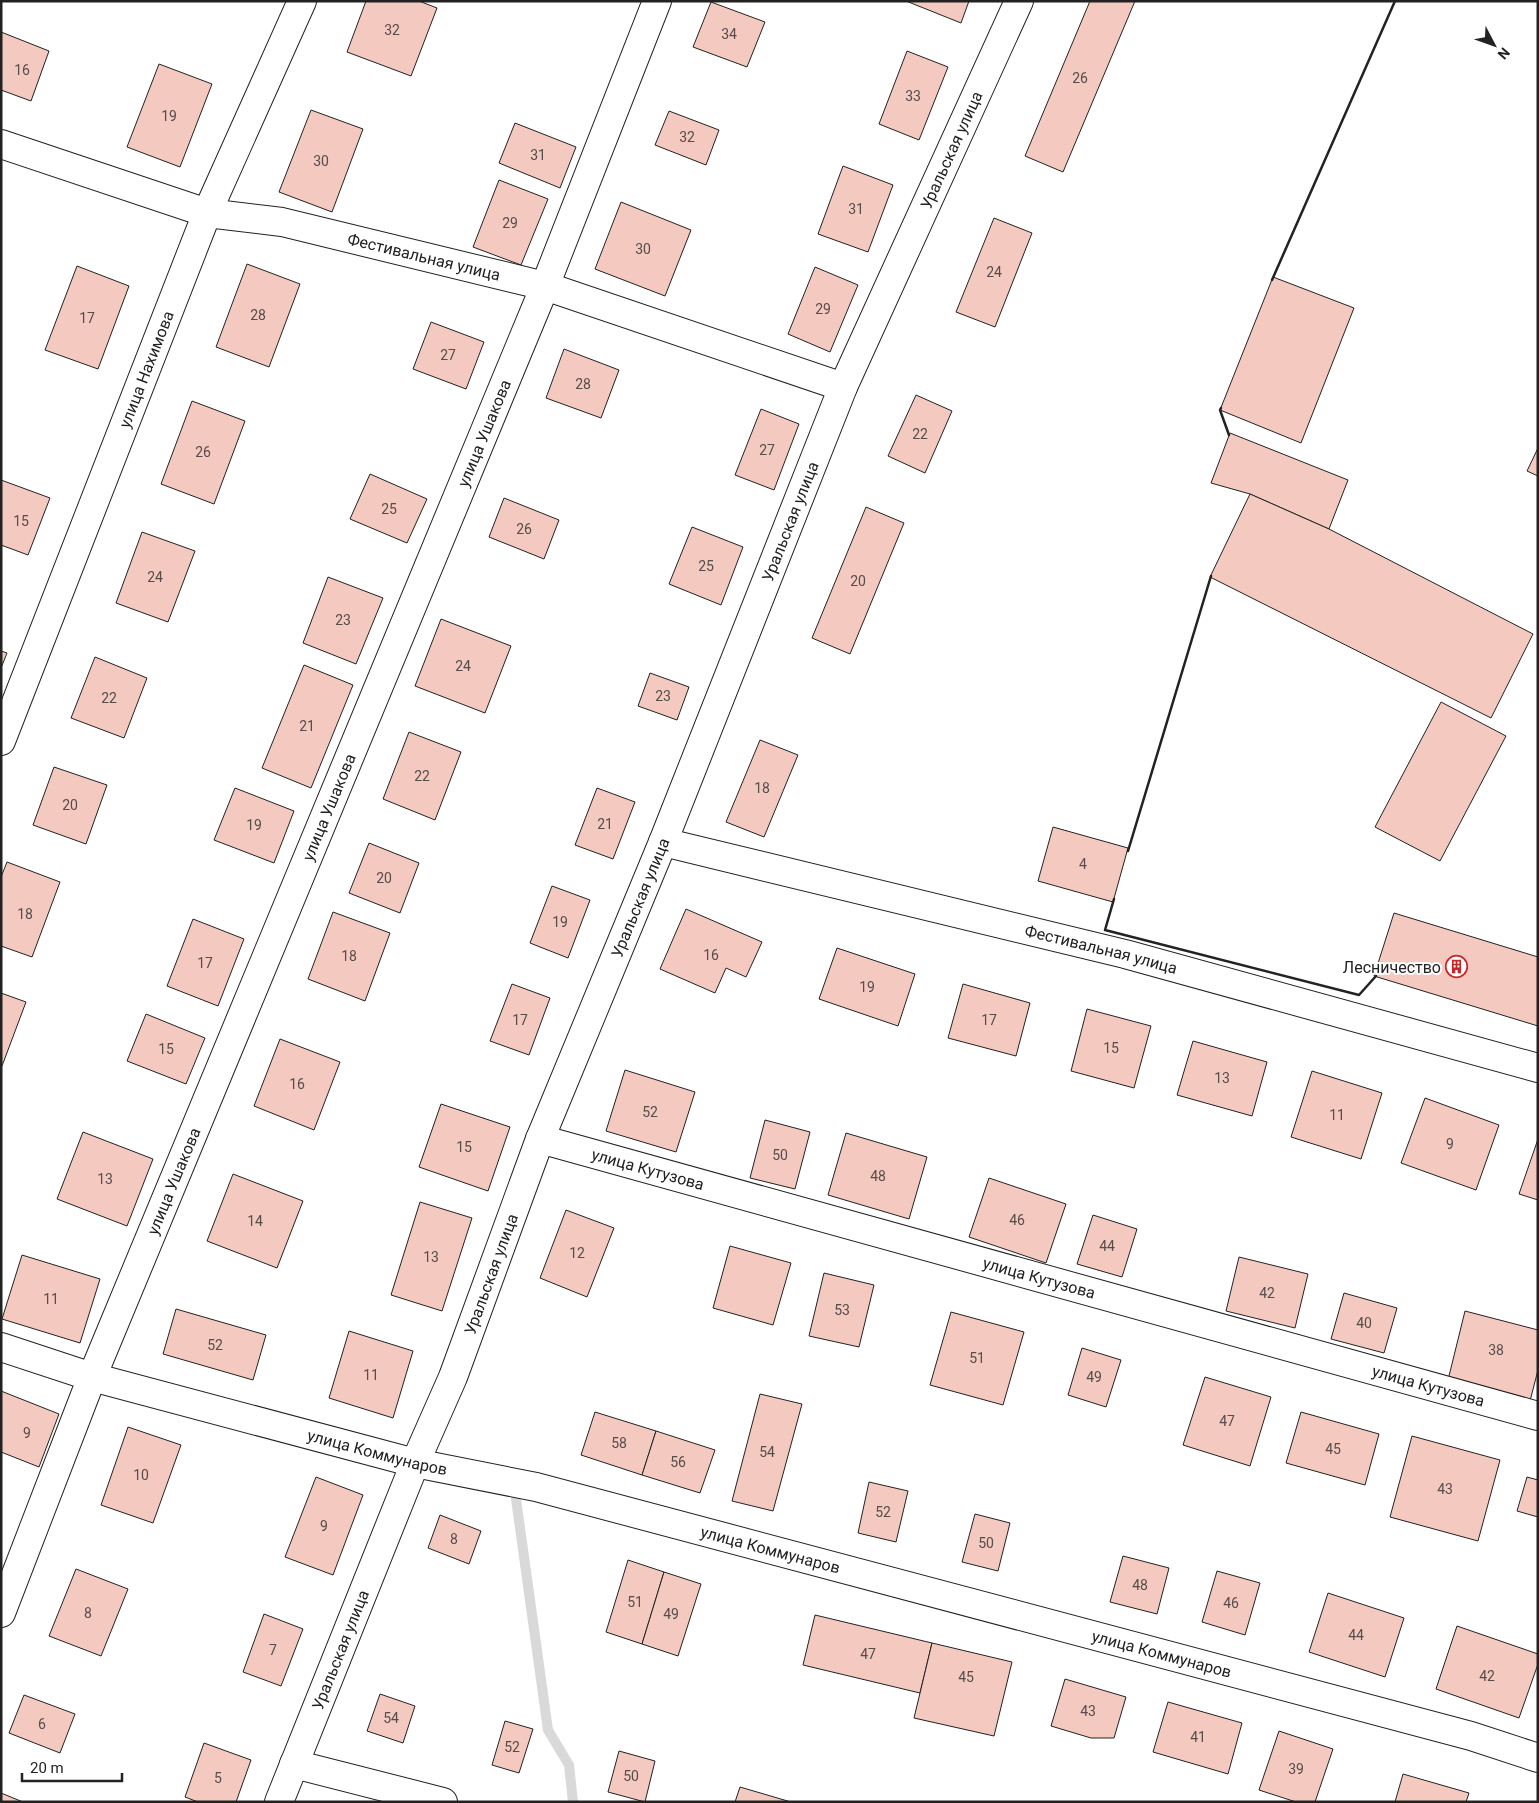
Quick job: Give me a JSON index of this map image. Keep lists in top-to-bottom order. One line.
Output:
{"streets":{"street":["Уральская улица","Фестивальная улица","улица Нахимова","улица Ушакова","улица Кутузова","улица Коммунаров"]},"crossings":[["Уральская улица","Фестивальная улица"],["Уральская улица","улица Кутузова"],["Уральская улица","улица Коммунаров"],["Фестивальная улица","улица Нахимова"],["Фестивальная улица","улица Ушакова"],["улица Ушакова","улица Коммунаров"]],"places":{"building":["Лесничество"]},"house_numbers":["32","34","16","26","33","19","32","31","30","31","29","30","24","29","28","17","27","28","22","27","26","25","15","26","25","24","20","23","24","23","22","21","22","18","20","21","19","4","20","18","19","16","18","17","19","17","17","15","15","13","16","52","11","9","15","50","48","13","46","14","44","12","13","42","11","53","40","52","38","51","11","49","47","9","58","45","54","56","10","43","52","9","8","50","48","51","46","8","49","44","7","47","42","45","43","54","6","41","52","39","50","5"],"scale_bar":"20 m","north":"bottom right"}
